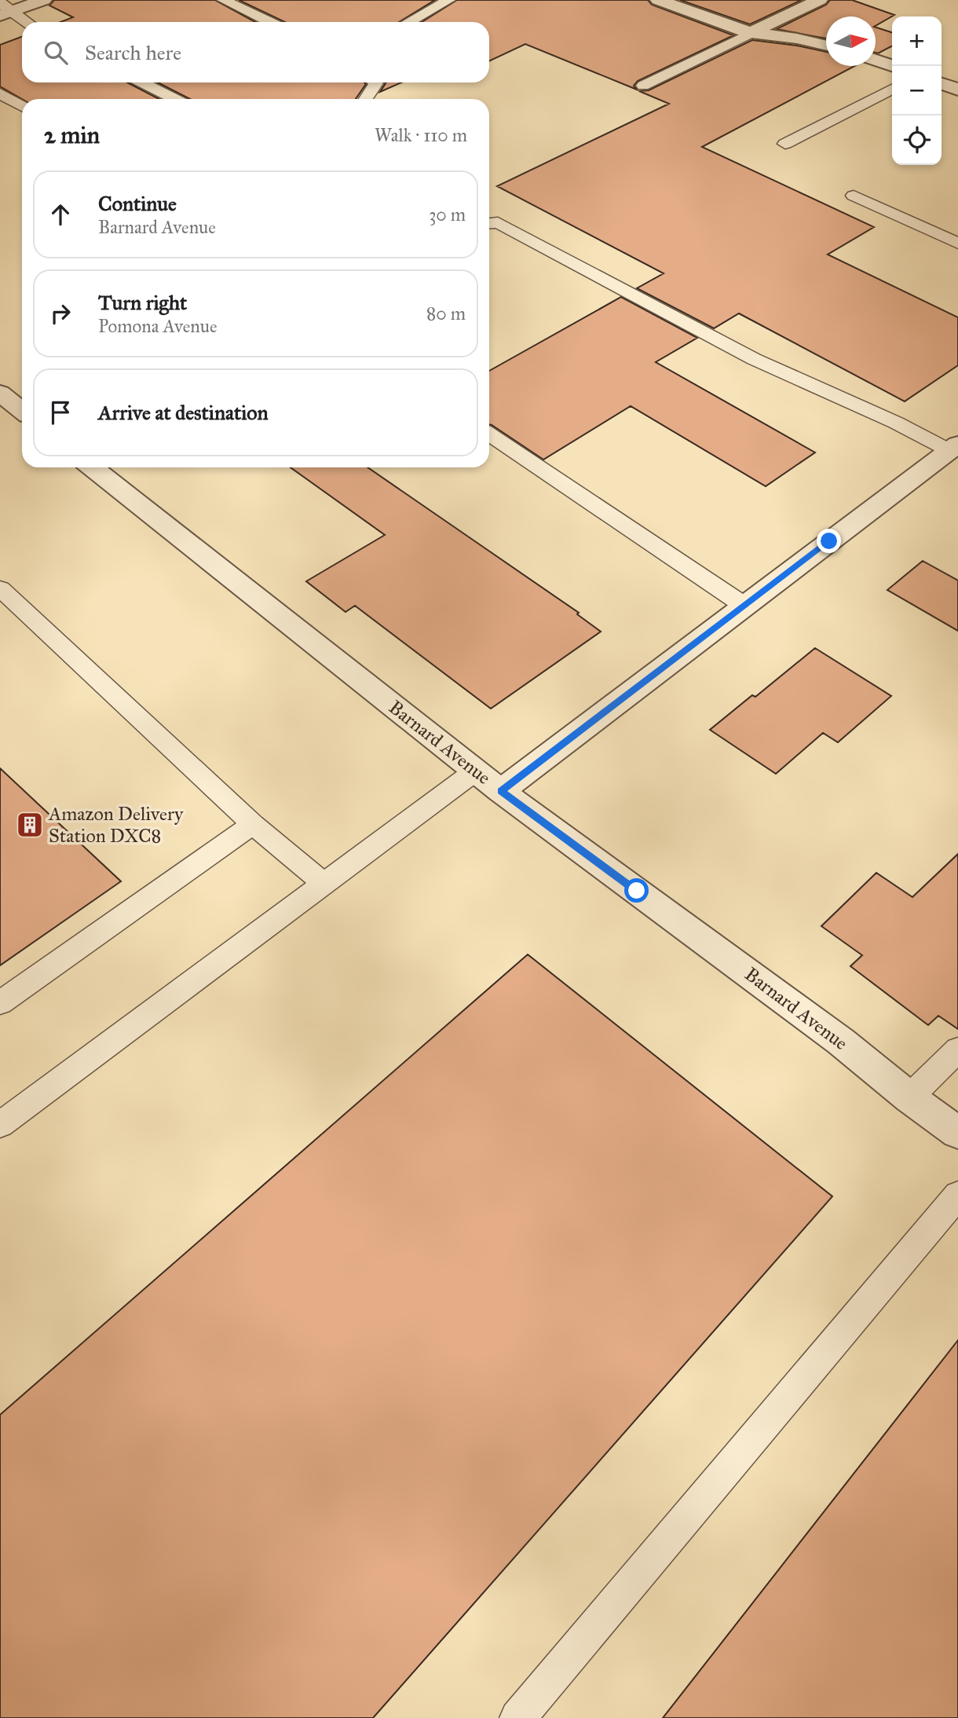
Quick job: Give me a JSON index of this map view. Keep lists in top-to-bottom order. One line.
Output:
{"streets":{"street":["Barnard Avenue"]},"places":{"building":["Amazon Delivery Station DXC8"]},"north":"right","page":{"map_buttons":["+","−"],"search":"Search here","heading":["2 min","Walk · 110 m"],"list":[["Continue","Barnard Avenue","30 m"],["Turn right","Pomona Avenue","80 m"],"Arrive at destination"]}}
